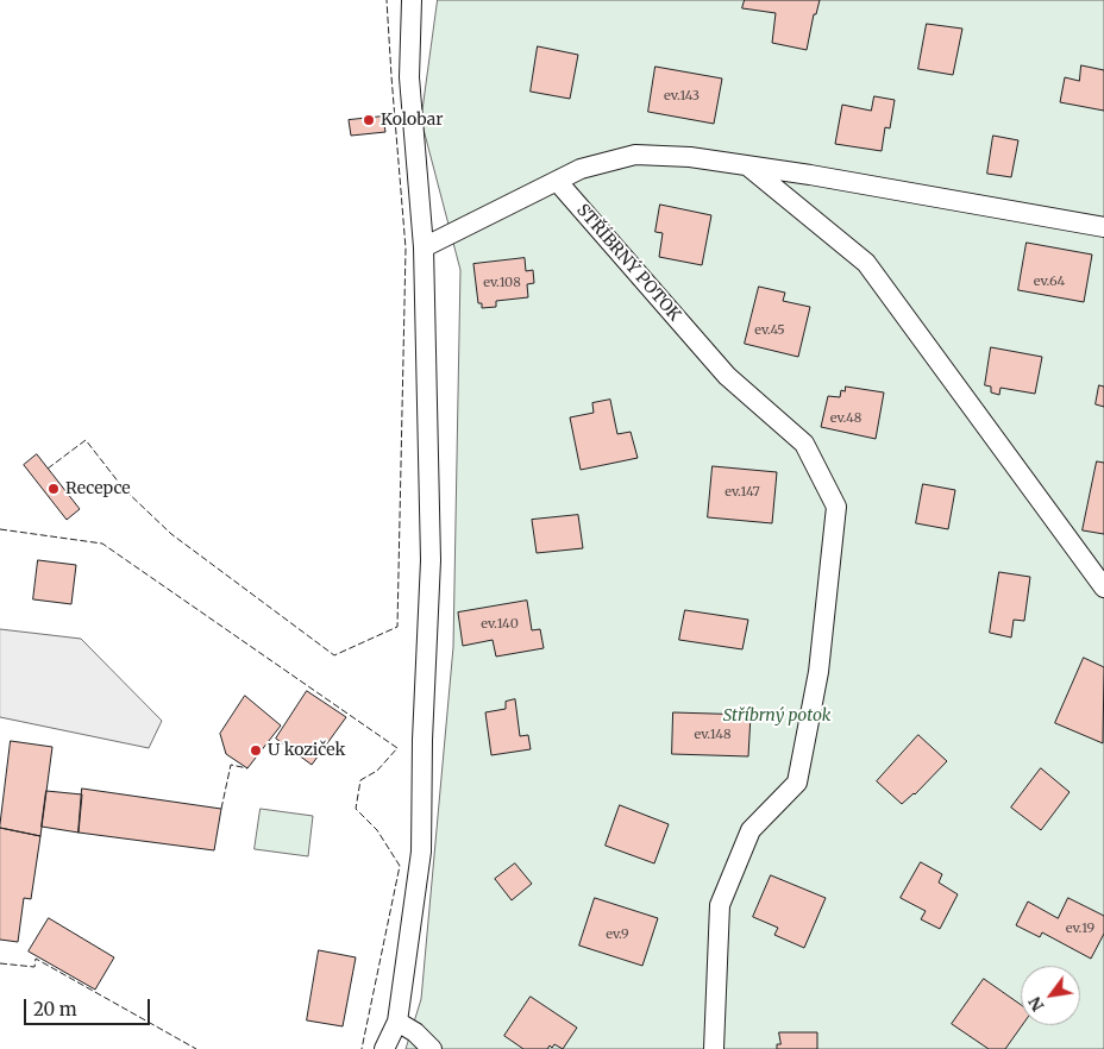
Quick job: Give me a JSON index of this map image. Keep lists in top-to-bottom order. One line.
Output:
{"streets":{"lane":["STŘÍBRNÝ POTOK"]},"parks":["Stříbrný potok"],"places":["Kolobar","Recepce","U koziček"],"house_numbers":["ev.143","ev.64","ev.108","ev.45","ev.48","ev.147","ev.140","ev.148","ev.19","ev.9"],"scale_bar":"20 m","north":"bottom left"}
